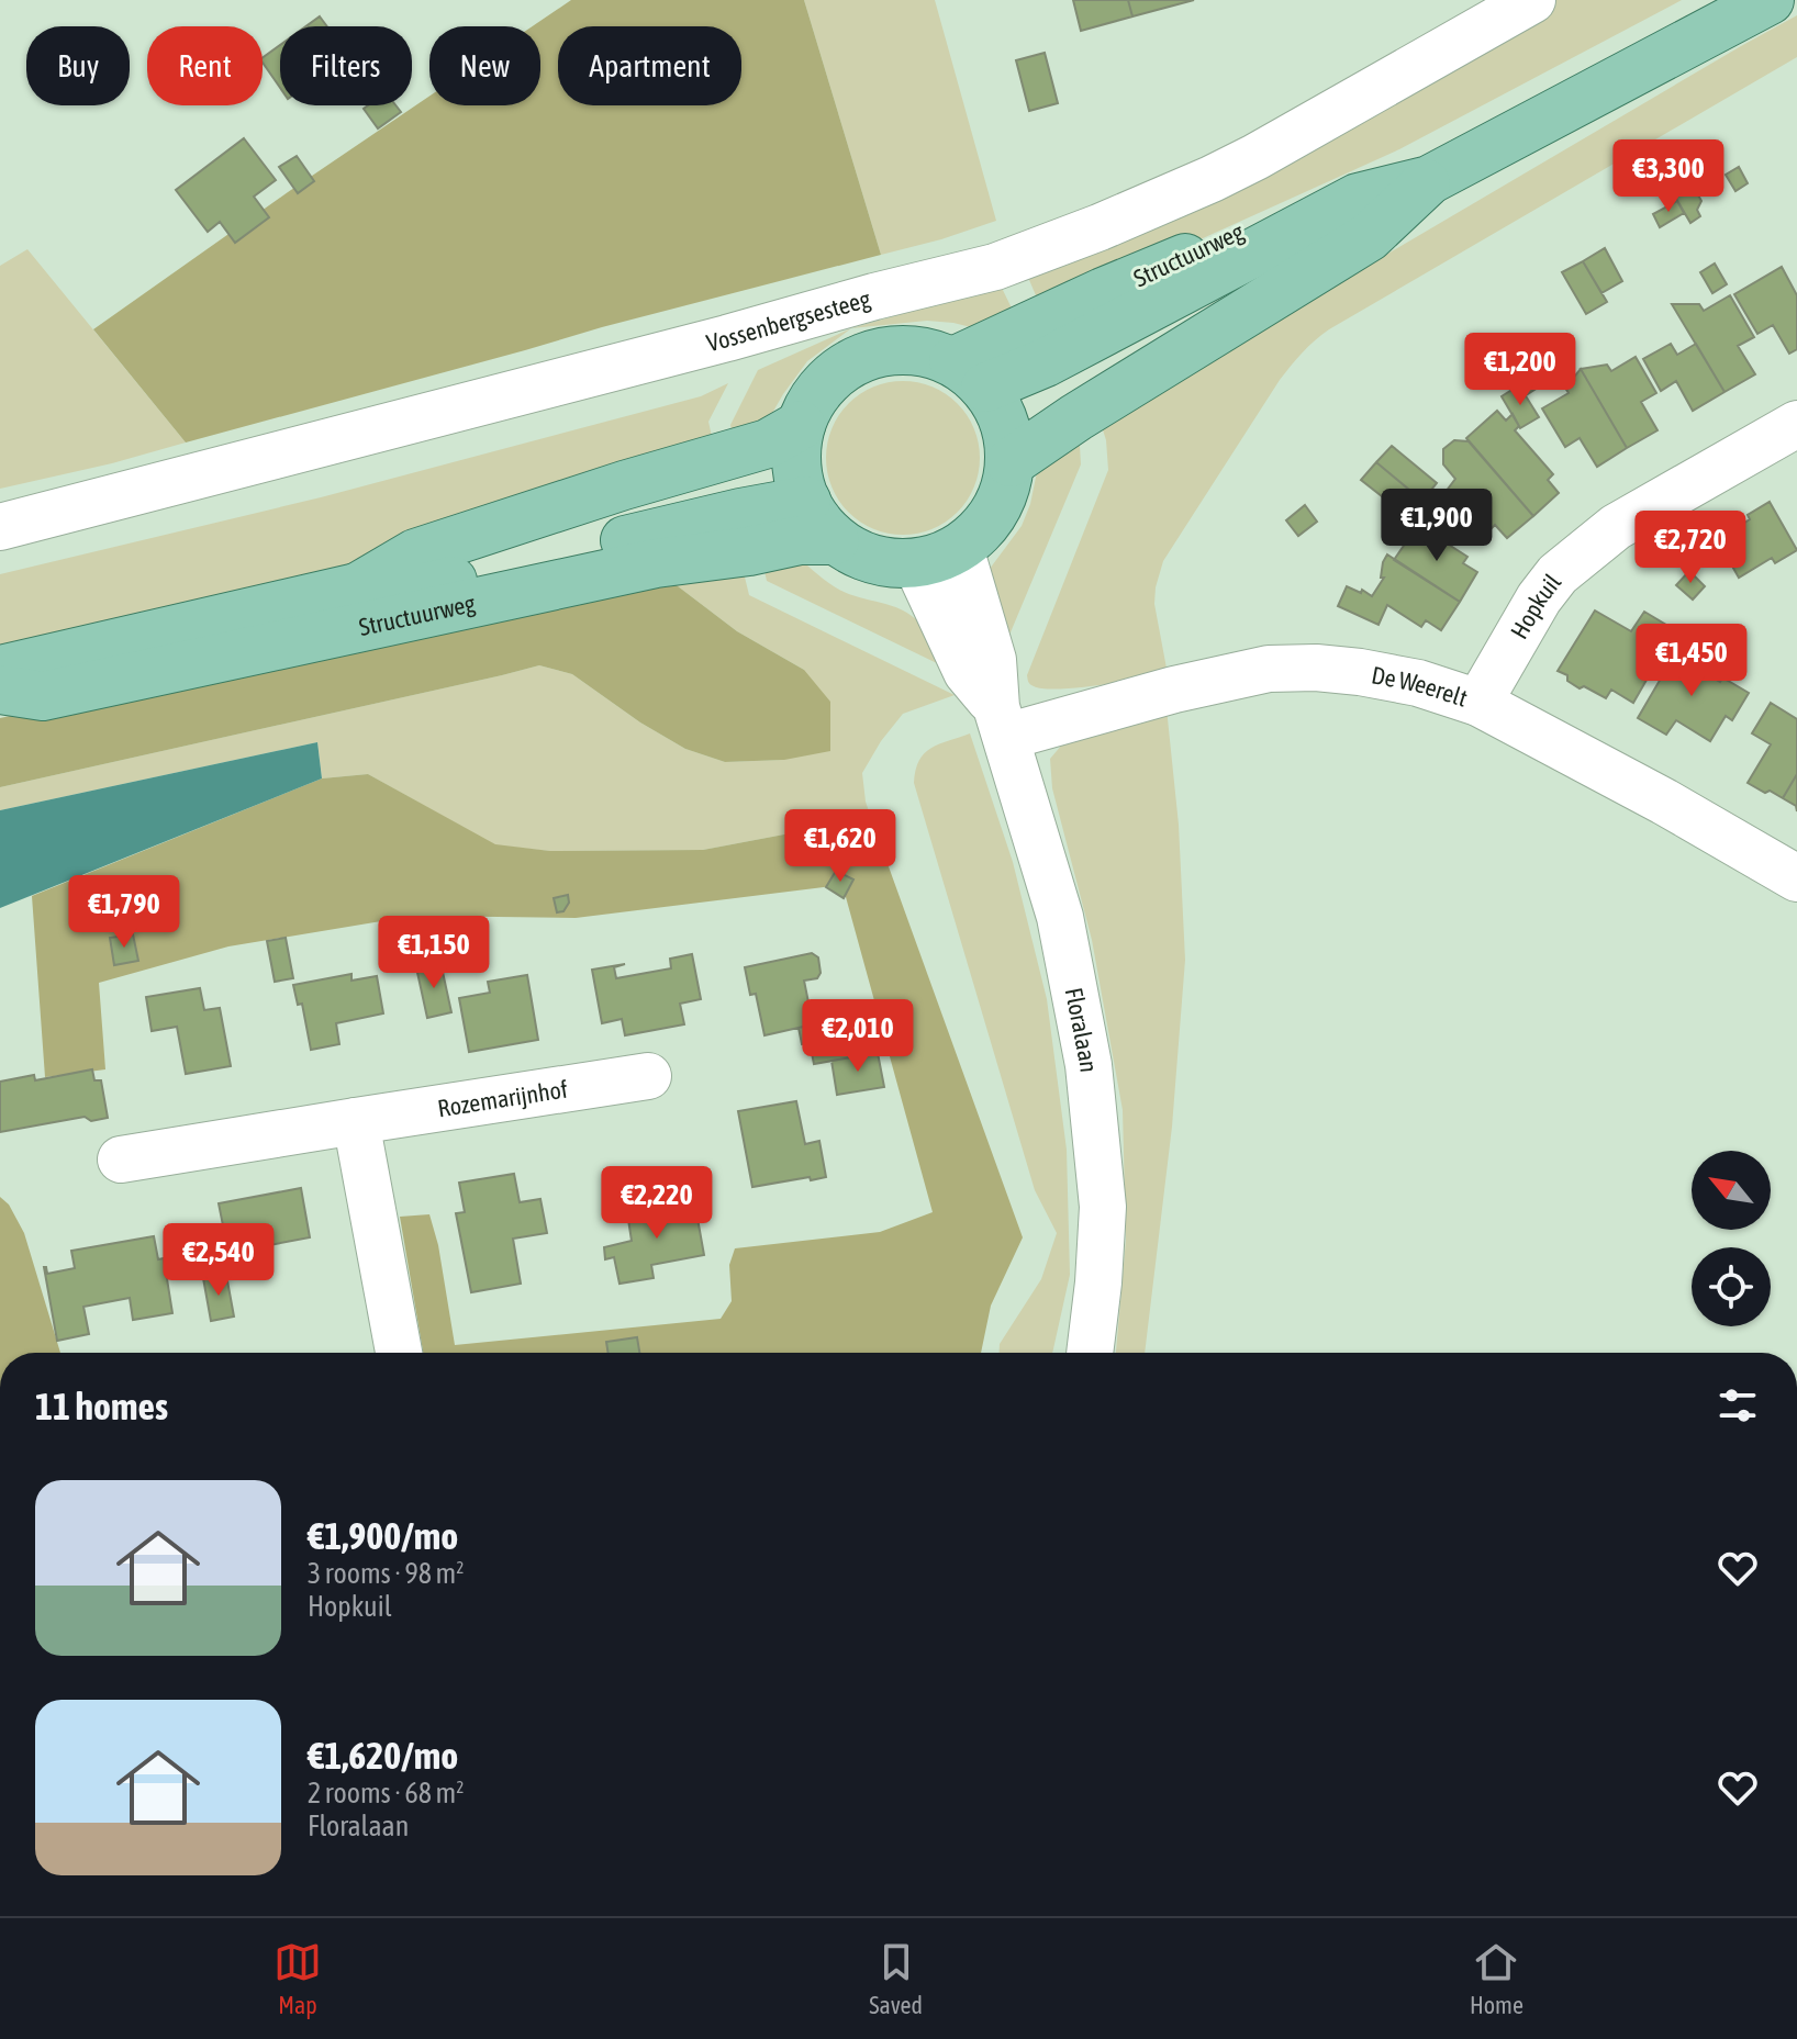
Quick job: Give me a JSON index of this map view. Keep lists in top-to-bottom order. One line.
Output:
{"streets":{"main road":["Structuurweg"],"street":["Vossenbergsesteeg","Hopkuil","De Weerelt","Floralaan","Rozemarijnhof"]},"crossings":[["Structuurweg","Floralaan"],["Hopkuil","De Weerelt"],["De Weerelt","Floralaan"]],"north":"top left","page":{"chip":["Buy","Rent","Filters","New","Apartment"],"price":["€3,300","€1,200","€1,900","€2,720","€1,450","€1,620","€1,790","€1,150","€2,010","€2,220","€2,540"],"heading":"11 homes","list":[{"name":"€1,900/mo","note":"3 rooms · 98 m² · Hopkuil"},{"name":"€1,620/mo","note":"2 rooms · 68 m² · Floralaan"}],"tabs":["Map","Saved","Home"]}}
